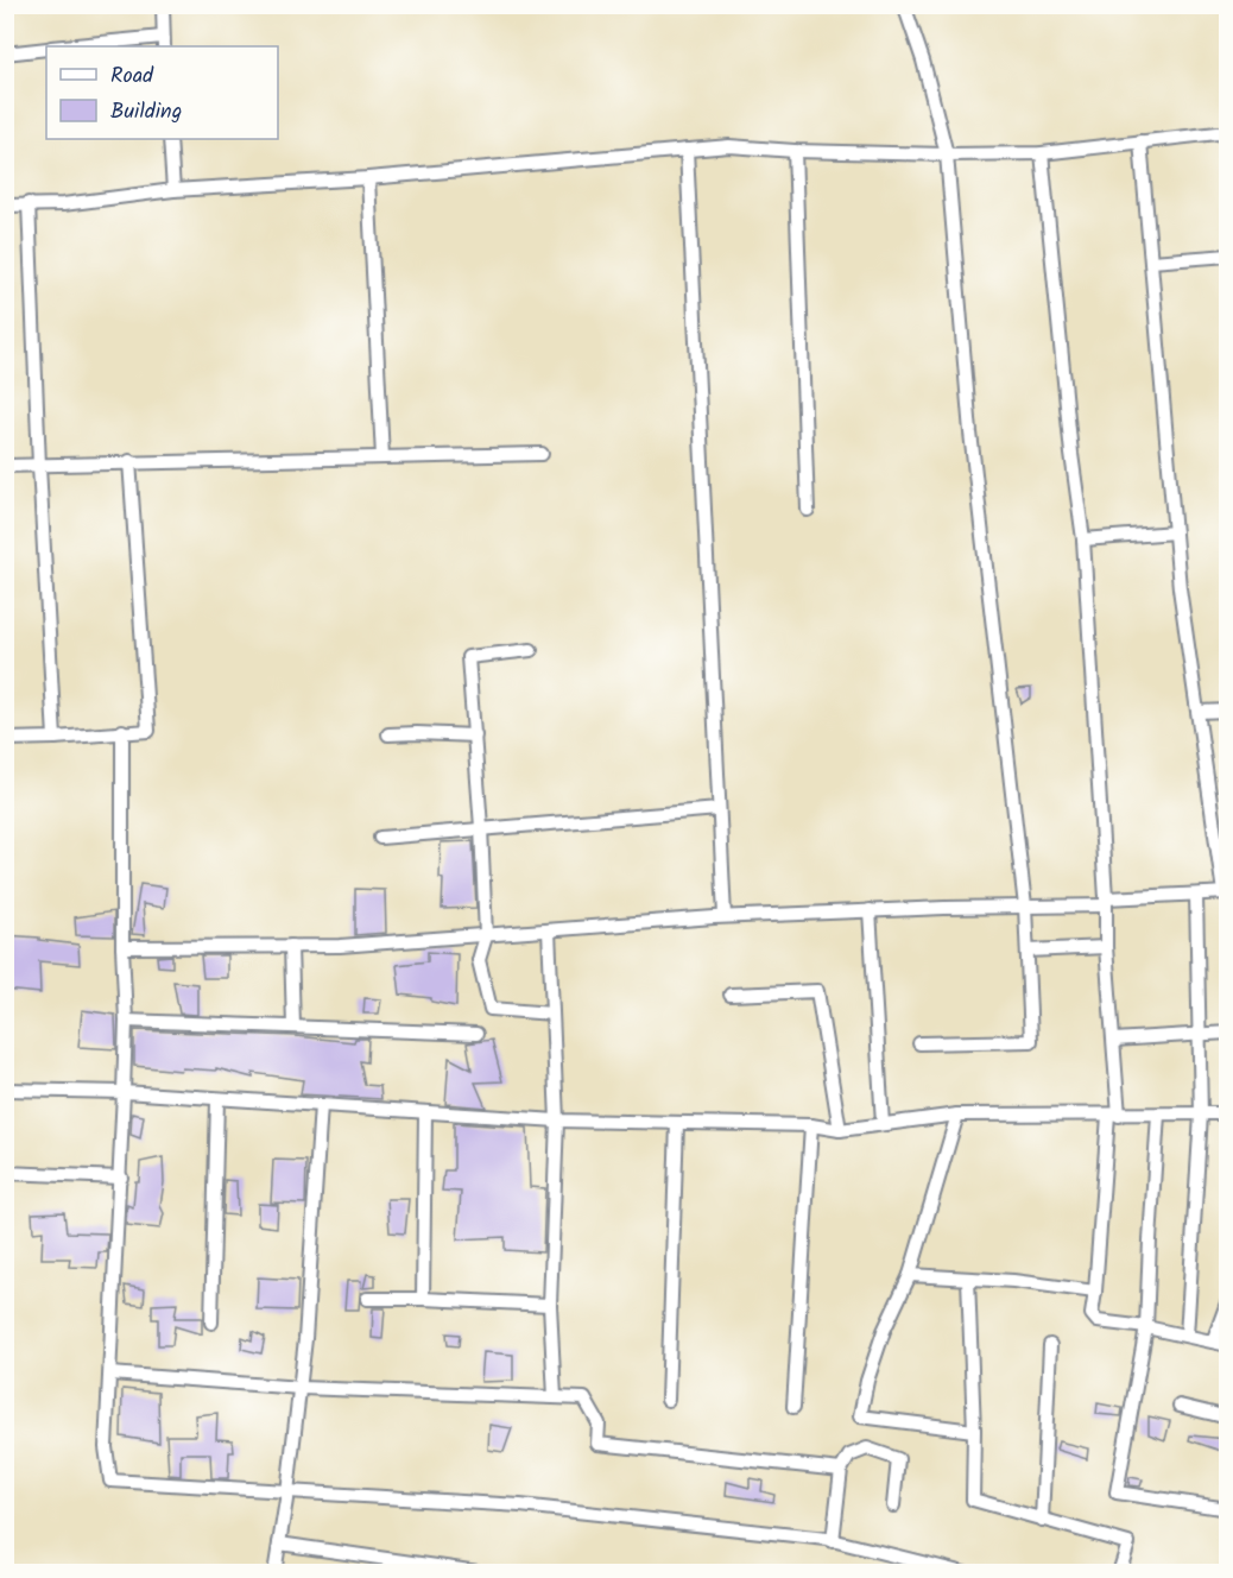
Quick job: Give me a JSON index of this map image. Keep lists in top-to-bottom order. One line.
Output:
{"legend":["Road","Building"]}
